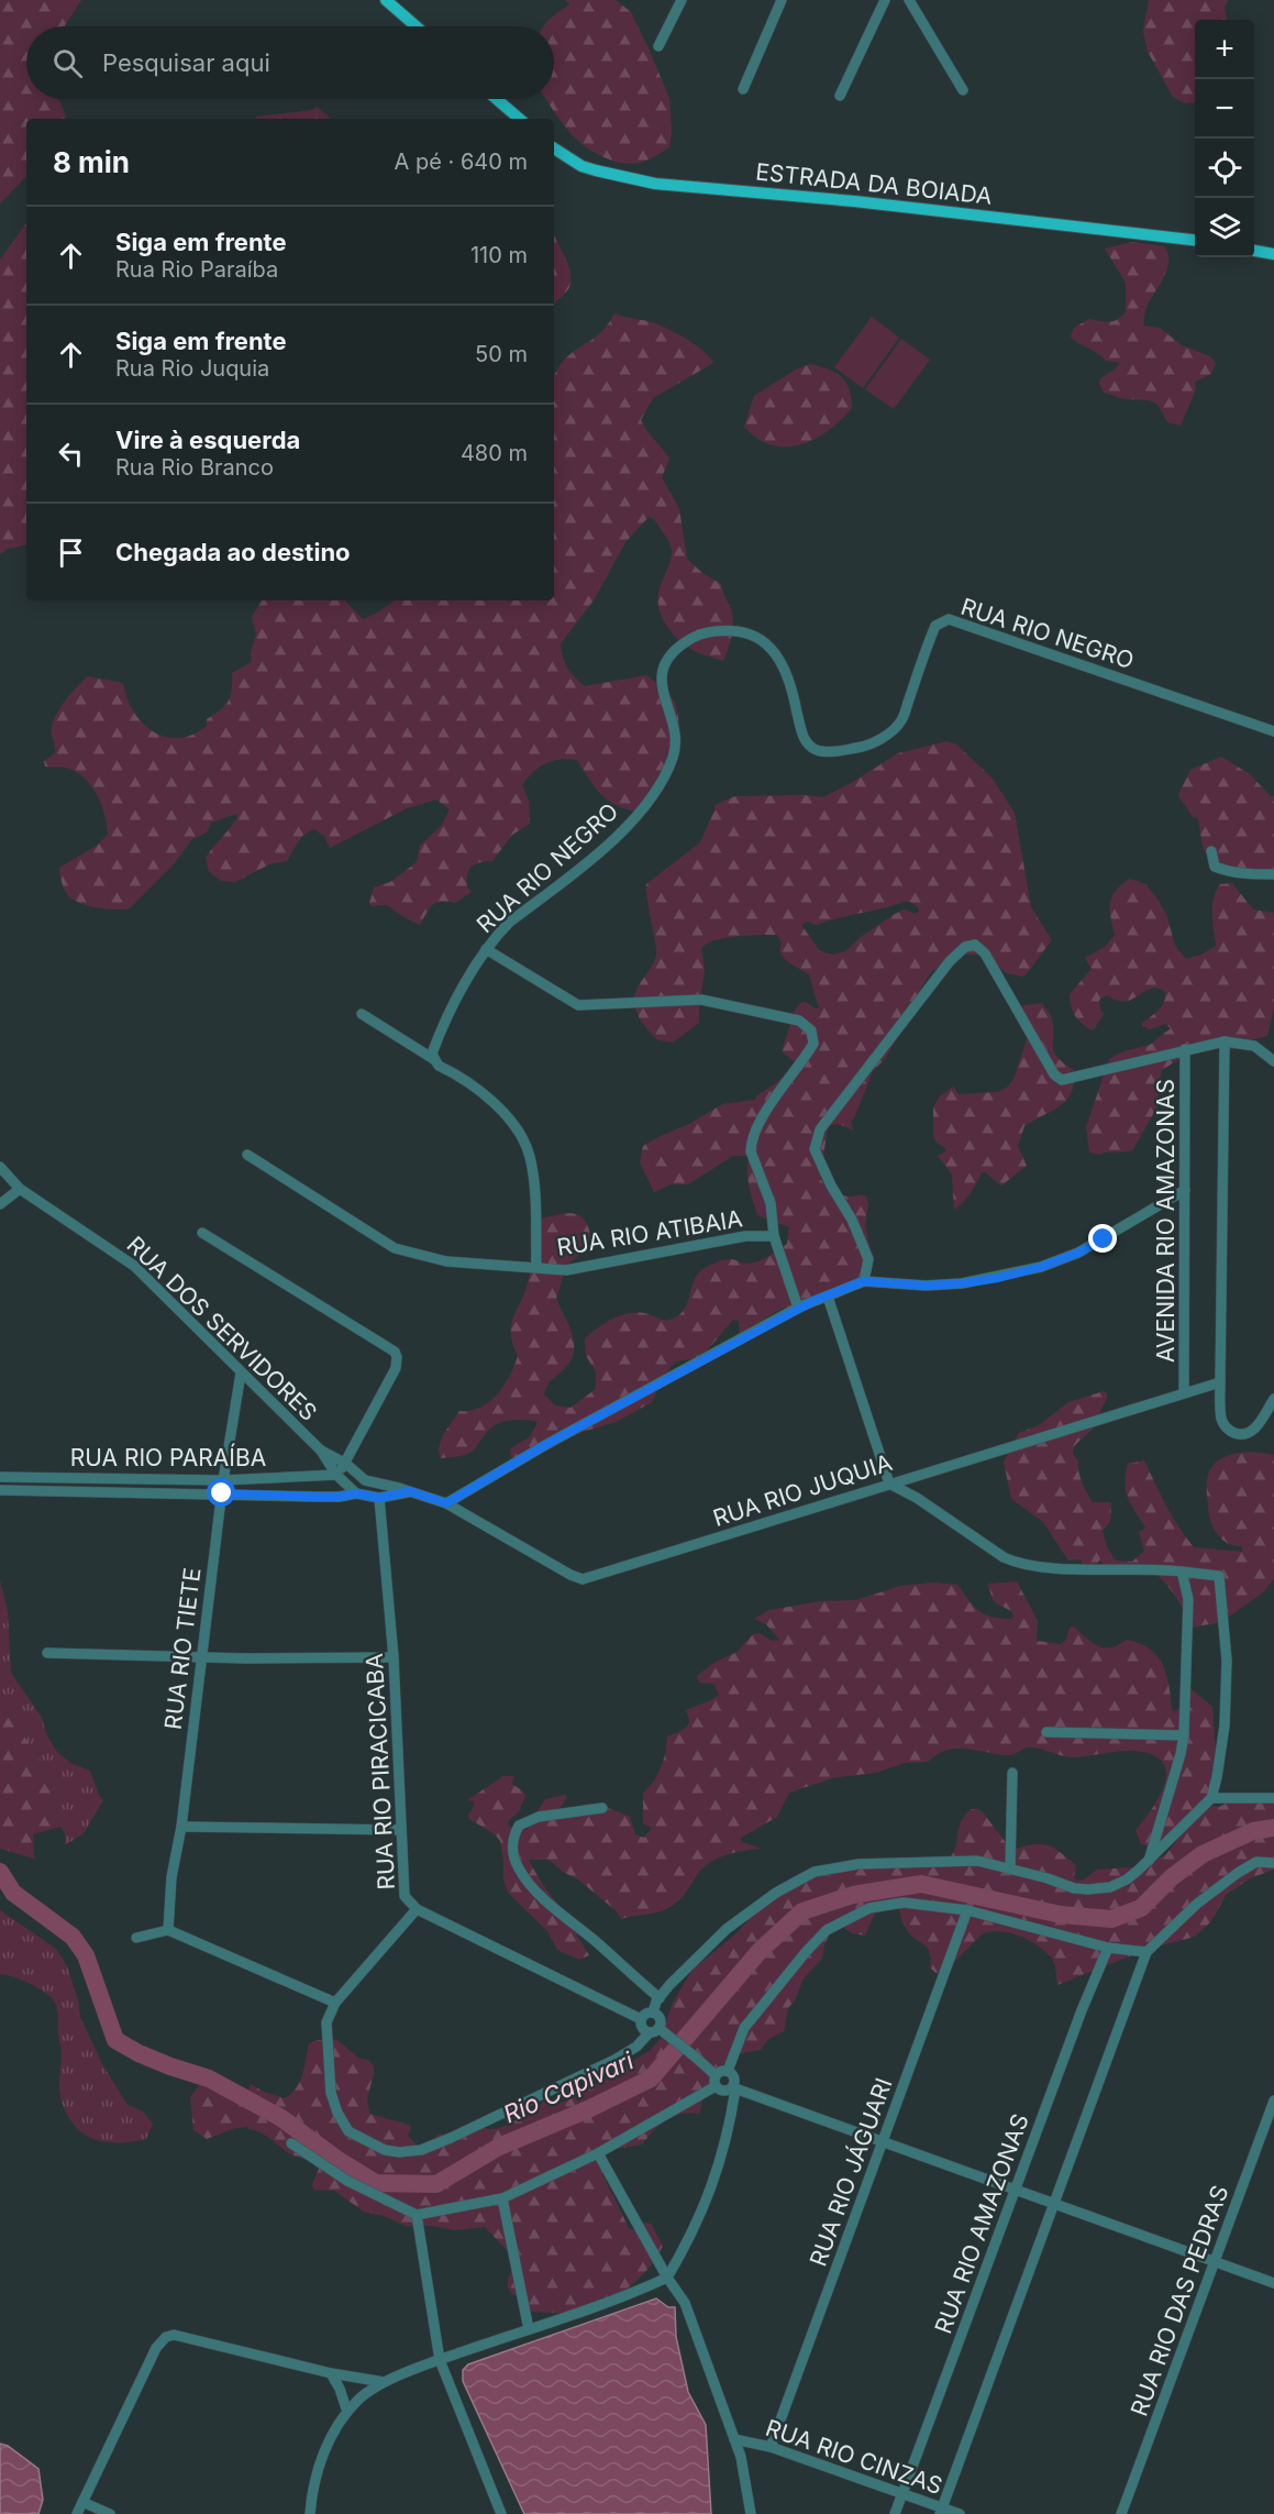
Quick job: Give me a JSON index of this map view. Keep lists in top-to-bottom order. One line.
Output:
{"streets":{"main road":["ESTRADA DA BOIADA"],"street":["RUA RIO NEGRO","AVENIDA RIO AMAZONAS","RUA RIO ATIBAIA","RUA DOS SERVIDORES","RUA RIO PARAÍBA","RUA RIO JUQUIA","RUA RIO TIETE","RUA RIO PIRACICABA","RUA RIO JÁGUARI","RUA RIO AMAZONAS","RUA RIO DAS PEDRAS","RUA RIO CINZAS"]},"crossings":[["AVENIDA RIO AMAZONAS","RUA RIO JUQUIA"],["RUA DOS SERVIDORES","RUA RIO PARAÍBA"],["RUA DOS SERVIDORES","RUA RIO JUQUIA"],["RUA DOS SERVIDORES","RUA RIO TIETE"],["RUA RIO PARAÍBA","RUA RIO TIETE"],["RUA RIO PARAÍBA","RUA RIO PIRACICABA"],["RUA RIO JÁGUARI","RUA RIO CINZAS"],["RUA RIO AMAZONAS","RUA RIO CINZAS"]],"water":["Rio Capivari"],"page":{"map_buttons":["+","−"],"search":"Pesquisar aqui","heading":["8 min","A pé · 640 m"],"list":[["Siga em frente","Rua Rio Paraíba","110 m"],["Siga em frente","Rua Rio Juquia","50 m"],["Vire à esquerda","Rua Rio Branco","480 m"],"Chegada ao destino"]}}
